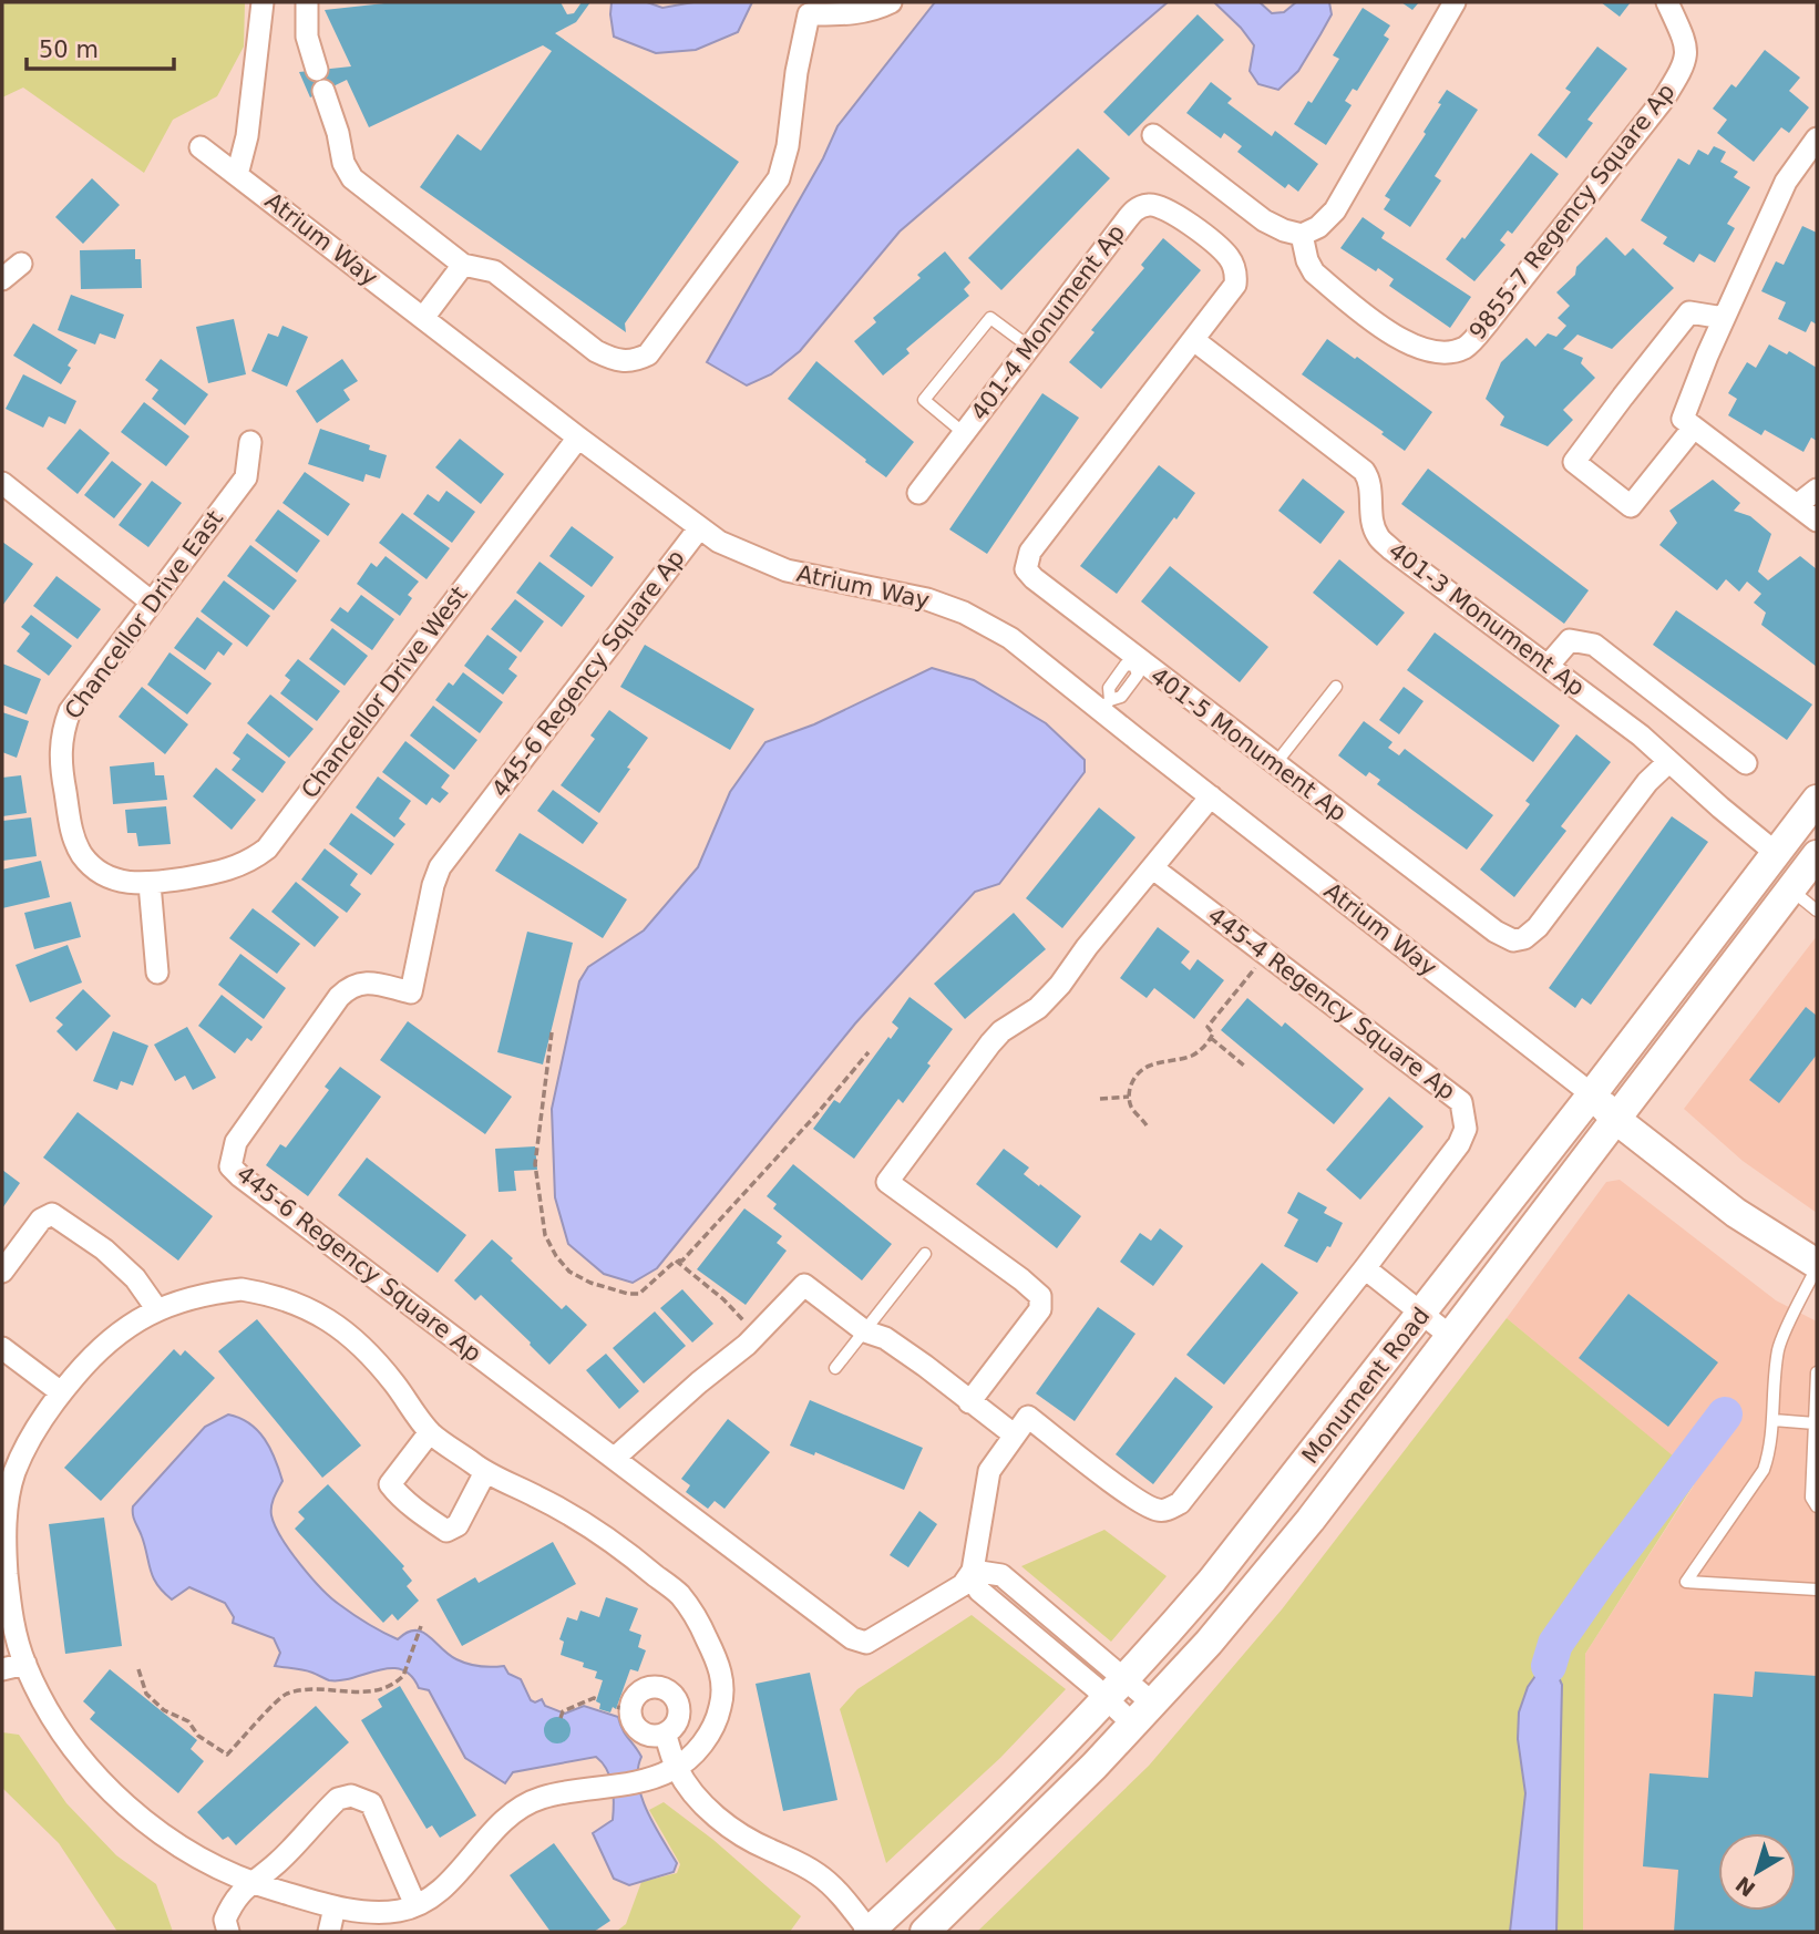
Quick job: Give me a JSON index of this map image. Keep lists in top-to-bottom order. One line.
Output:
{"streets":{"main road":["Monument Road"],"street":["9855-7 Regency Square Ap","Atrium Way","401-4 Monument Ap","Chancellor Drive East","401-3 Monument Ap","445-6 Regency Square Ap","Chancellor Drive West","401-5 Monument Ap","445-4 Regency Square Ap"]},"crossings":[["Atrium Way","445-6 Regency Square Ap"],["Atrium Way","Chancellor Drive West"],["Atrium Way","Monument Road"],["401-4 Monument Ap","401-3 Monument Ap"],["401-4 Monument Ap","401-5 Monument Ap"],["Chancellor Drive East","Chancellor Drive West"],["401-3 Monument Ap","401-5 Monument Ap"],["401-3 Monument Ap","Monument Road"]],"scale_bar":"50 m","north":"bottom left"}
